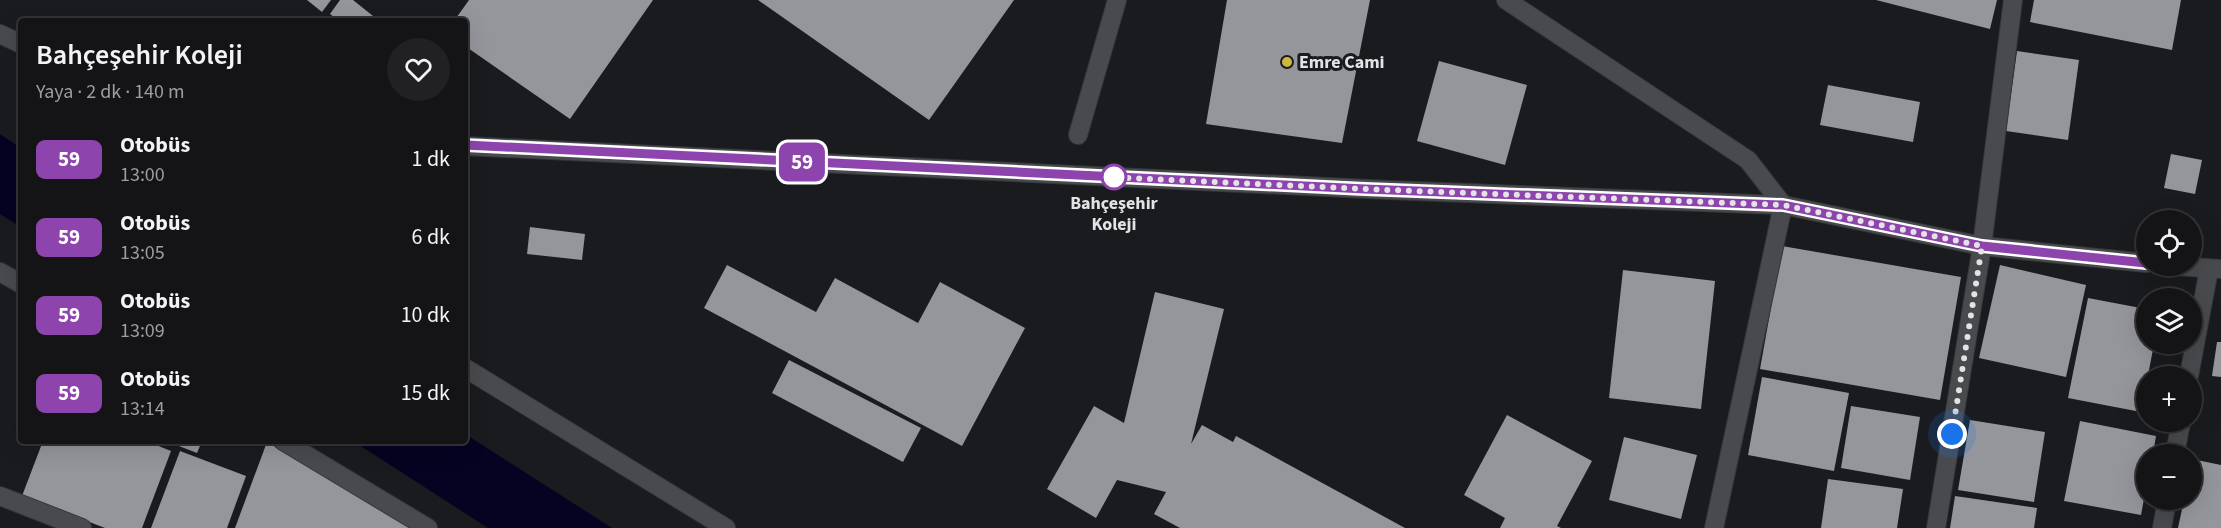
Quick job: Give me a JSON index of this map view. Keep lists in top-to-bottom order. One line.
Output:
{"places":["Emre Cami","Bahçeşehir Koleji"],"lines":["bus line 59"],"page":{"on_map":"59","heading":["Bahçeşehir Koleji","Yaya · 2 dk · 140 m"],"list":[{"mark":"59","name":"Otobüs","note":"13:00","value":"1 dk"},{"mark":"59","name":"Otobüs","note":"13:05","value":"6 dk"},{"mark":"59","name":"Otobüs","note":"13:09","value":"10 dk"},{"mark":"59","name":"Otobüs","note":"13:14","value":"15 dk"}],"map_buttons":["+","−"]}}
